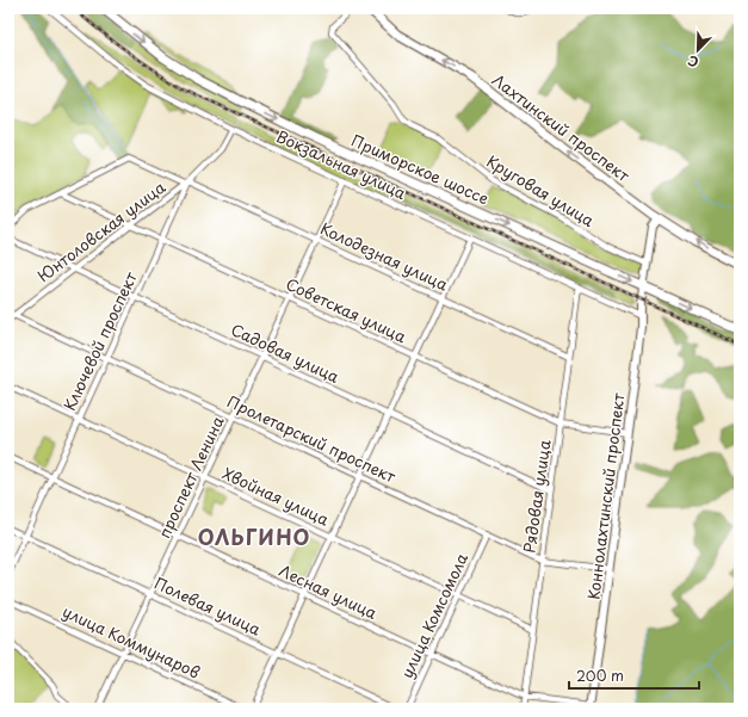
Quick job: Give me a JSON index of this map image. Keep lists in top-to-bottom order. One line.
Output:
{"streets":{"main road":["Лахтинский проспект","Приморское шоссе","Коннолахтинский проспект"],"street":["Вокзальная улица","Круговая улица","Юнтоловская улица","Колодезная улица","Советская улица","Ключевой проспект","Садовая улица","Пролетарский проспект","проспект Ленина","Хвойная улица","Рядовая улица","Лесная улица","Полевая улица","улица Комсомола","улица Коммунаров"]},"crossings":[["Лахтинский проспект","Коннолахтинский проспект"],["Вокзальная улица","Ключевой проспект"],["Вокзальная улица","проспект Ленина"],["Вокзальная улица","Рядовая улица"],["Вокзальная улица","Коннолахтинский проспект"],["Приморское шоссе","Коннолахтинский проспект"],["Круговая улица","Коннолахтинский проспект"],["Юнтоловская улица","Колодезная улица"],["Юнтоловская улица","Советская улица"],["Юнтоловская улица","Ключевой проспект"],["Юнтоловская улица","Садовая улица"],["Юнтоловская улица","Пролетарский проспект"],["Колодезная улица","Советская улица"],["Колодезная улица","Ключевой проспект"],["Колодезная улица","проспект Ленина"],["Колодезная улица","Рядовая улица"],["Советская улица","Ключевой проспект"],["Советская улица","проспект Ленина"],["Советская улица","Рядовая улица"],["Советская улица","Коннолахтинский проспект"],["Ключевой проспект","Садовая улица"],["Ключевой проспект","Пролетарский проспект"],["Ключевой проспект","Хвойная улица"],["Ключевой проспект","Лесная улица"],["Ключевой проспект","Полевая улица"],["Садовая улица","проспект Ленина"],["Садовая улица","Рядовая улица"],["Пролетарский проспект","проспект Ленина"],["Пролетарский проспект","Рядовая улица"],["Пролетарский проспект","Коннолахтинский проспект"],["Пролетарский проспект","улица Комсомола"],["проспект Ленина","Хвойная улица"],["проспект Ленина","Лесная улица"],["проспект Ленина","Полевая улица"],["проспект Ленина","улица Коммунаров"],["Хвойная улица","Рядовая улица"],["Хвойная улица","улица Комсомола"],["Рядовая улица","Лесная улица"],["Коннолахтинский проспект","Лесная улица"],["Лесная улица","улица Комсомола"]],"one_way":["Лахтинский проспект","Приморское шоссе"],"districts":["ОЛЬГИНО"],"scale_bar":"200 m","north":"bottom left"}
